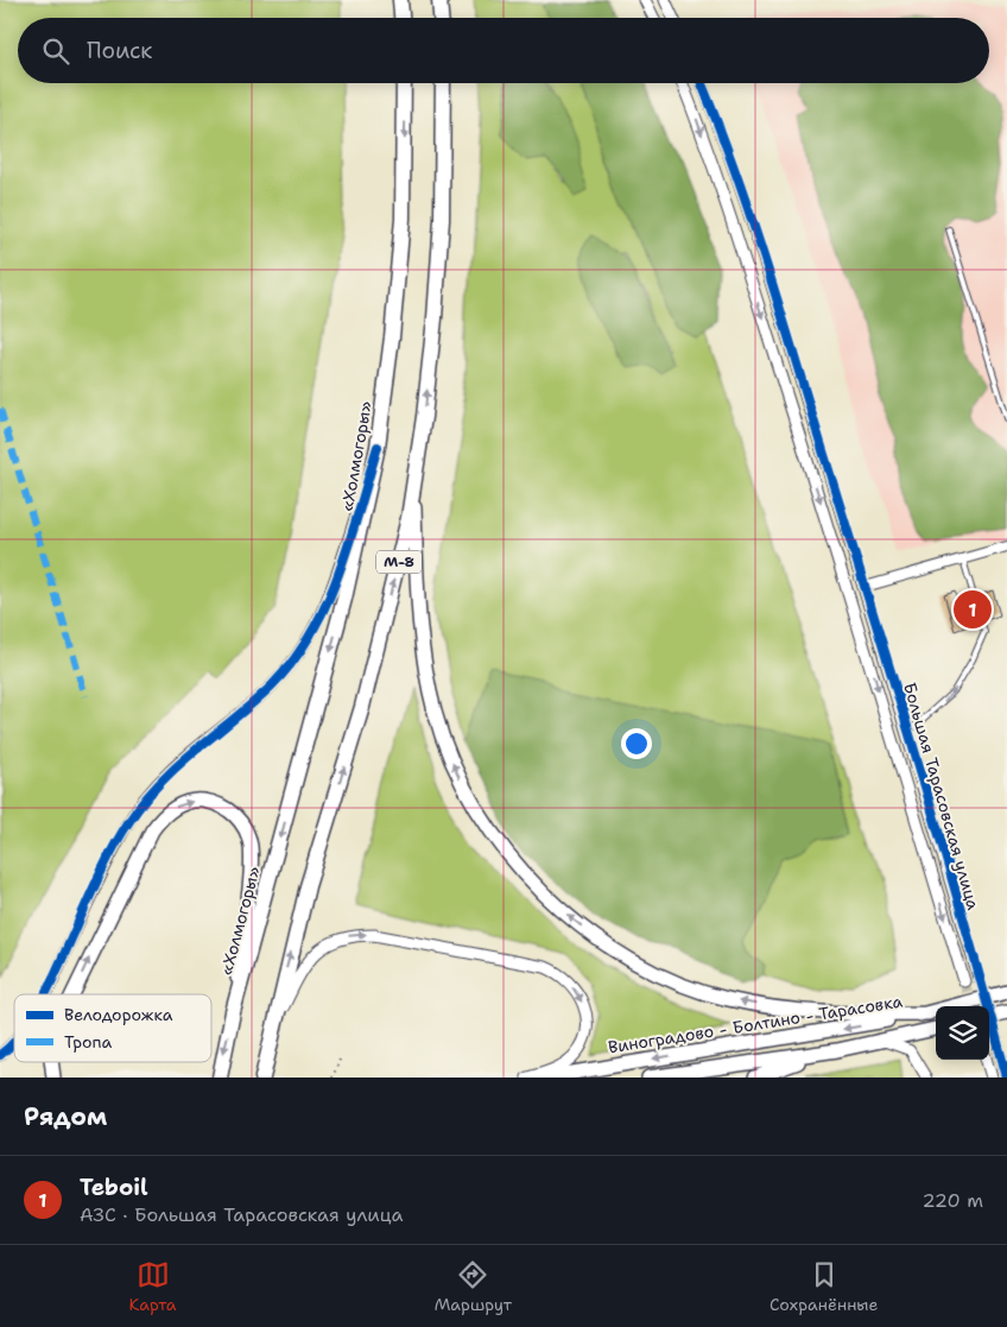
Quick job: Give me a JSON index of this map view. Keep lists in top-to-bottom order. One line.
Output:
{"streets":{"highway":["«Холмогоры»","М-8"],"main road":["Виноградово - Болтино - Тарасовка"],"street":["Большая Тарасовская улица"]},"legend":["Велодорожка","Тропа"],"page":{"search":"Поиск","pins":"1","heading":"Рядом","list":[{"mark":"1","name":"Teboil","note":"АЗС · Большая Тарасовская улица","value":"220 m"}],"nav":["Карта","Маршрут","Сохранённые"]}}
